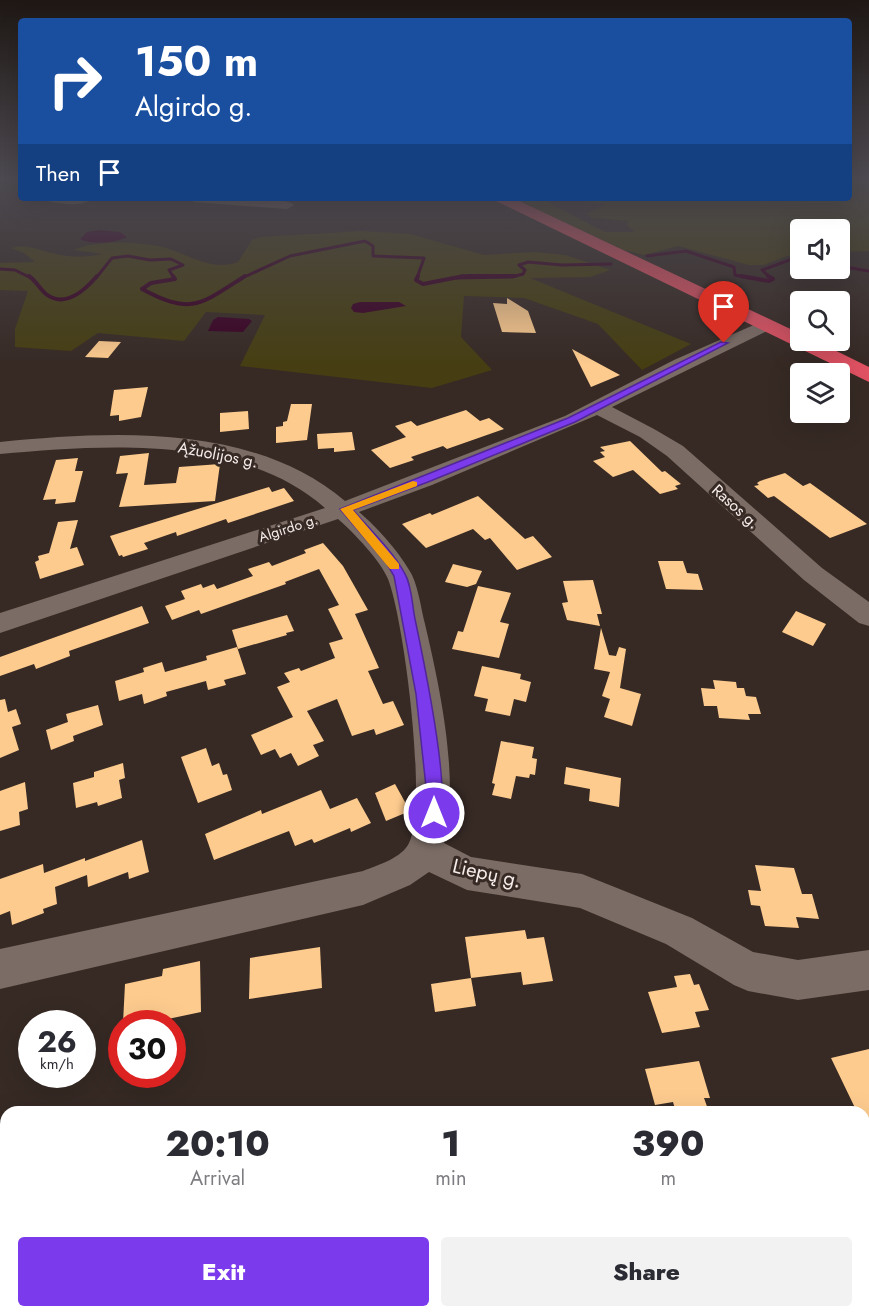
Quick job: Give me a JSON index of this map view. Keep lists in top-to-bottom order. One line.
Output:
{"streets":{"street":["Ąžuolijos g.","Rasos g.","Algirdo g.","Liepų g."]},"crossings":[["Ąžuolijos g.","Algirdo g."],["Ąžuolijos g.","Liepų g."],["Rasos g.","Algirdo g."]],"page":{"turn":["150 m","Algirdo g."],"then":"Then","speed":"26 km/h","limit":"30","eta":["20:10","Arrival","1","min","390","m"],"buttons":["Exit","Share"]}}
